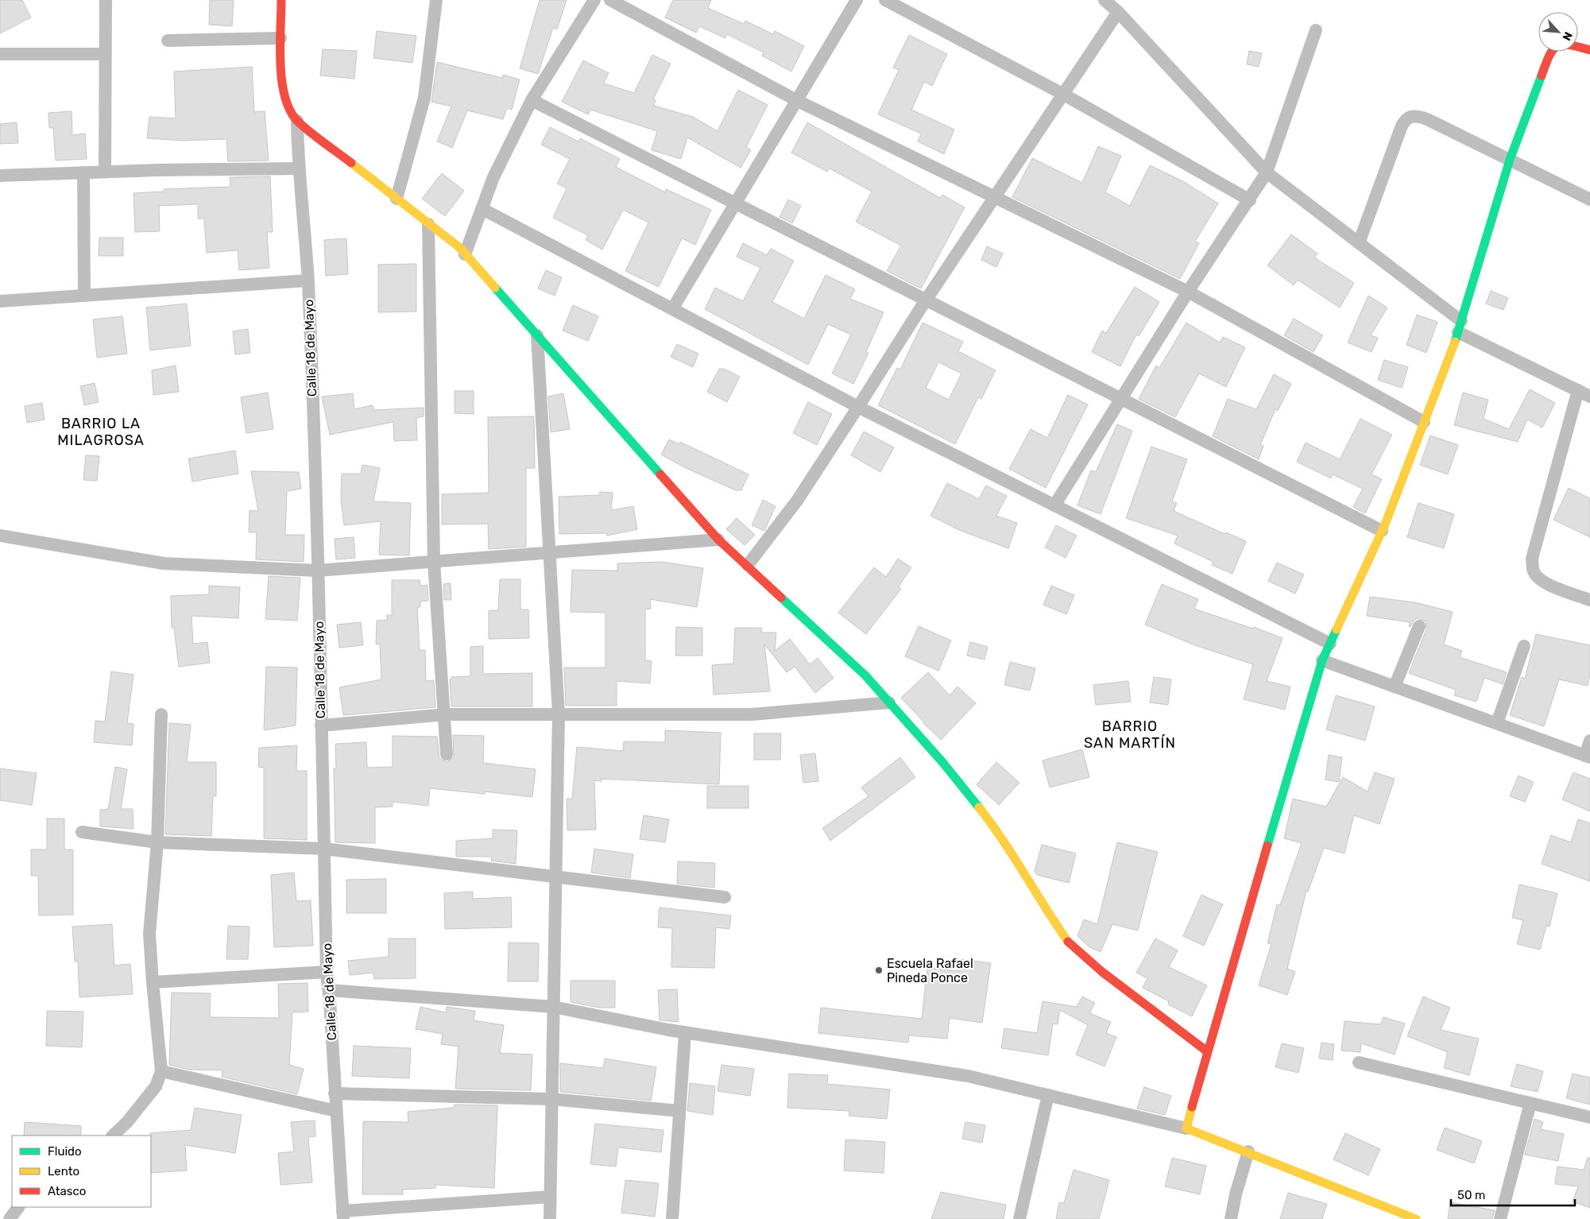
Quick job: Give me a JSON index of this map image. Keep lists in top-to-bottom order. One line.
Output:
{"streets":{"street":["Calle 18 de Mayo"]},"districts":["BARRIO LA MILAGROSA","BARRIO SAN MARTÍN"],"places":["Escuela Rafael Pineda Ponce"],"legend":["Fluido","Lento","Atasco"],"scale_bar":"50 m","north":"bottom right"}
